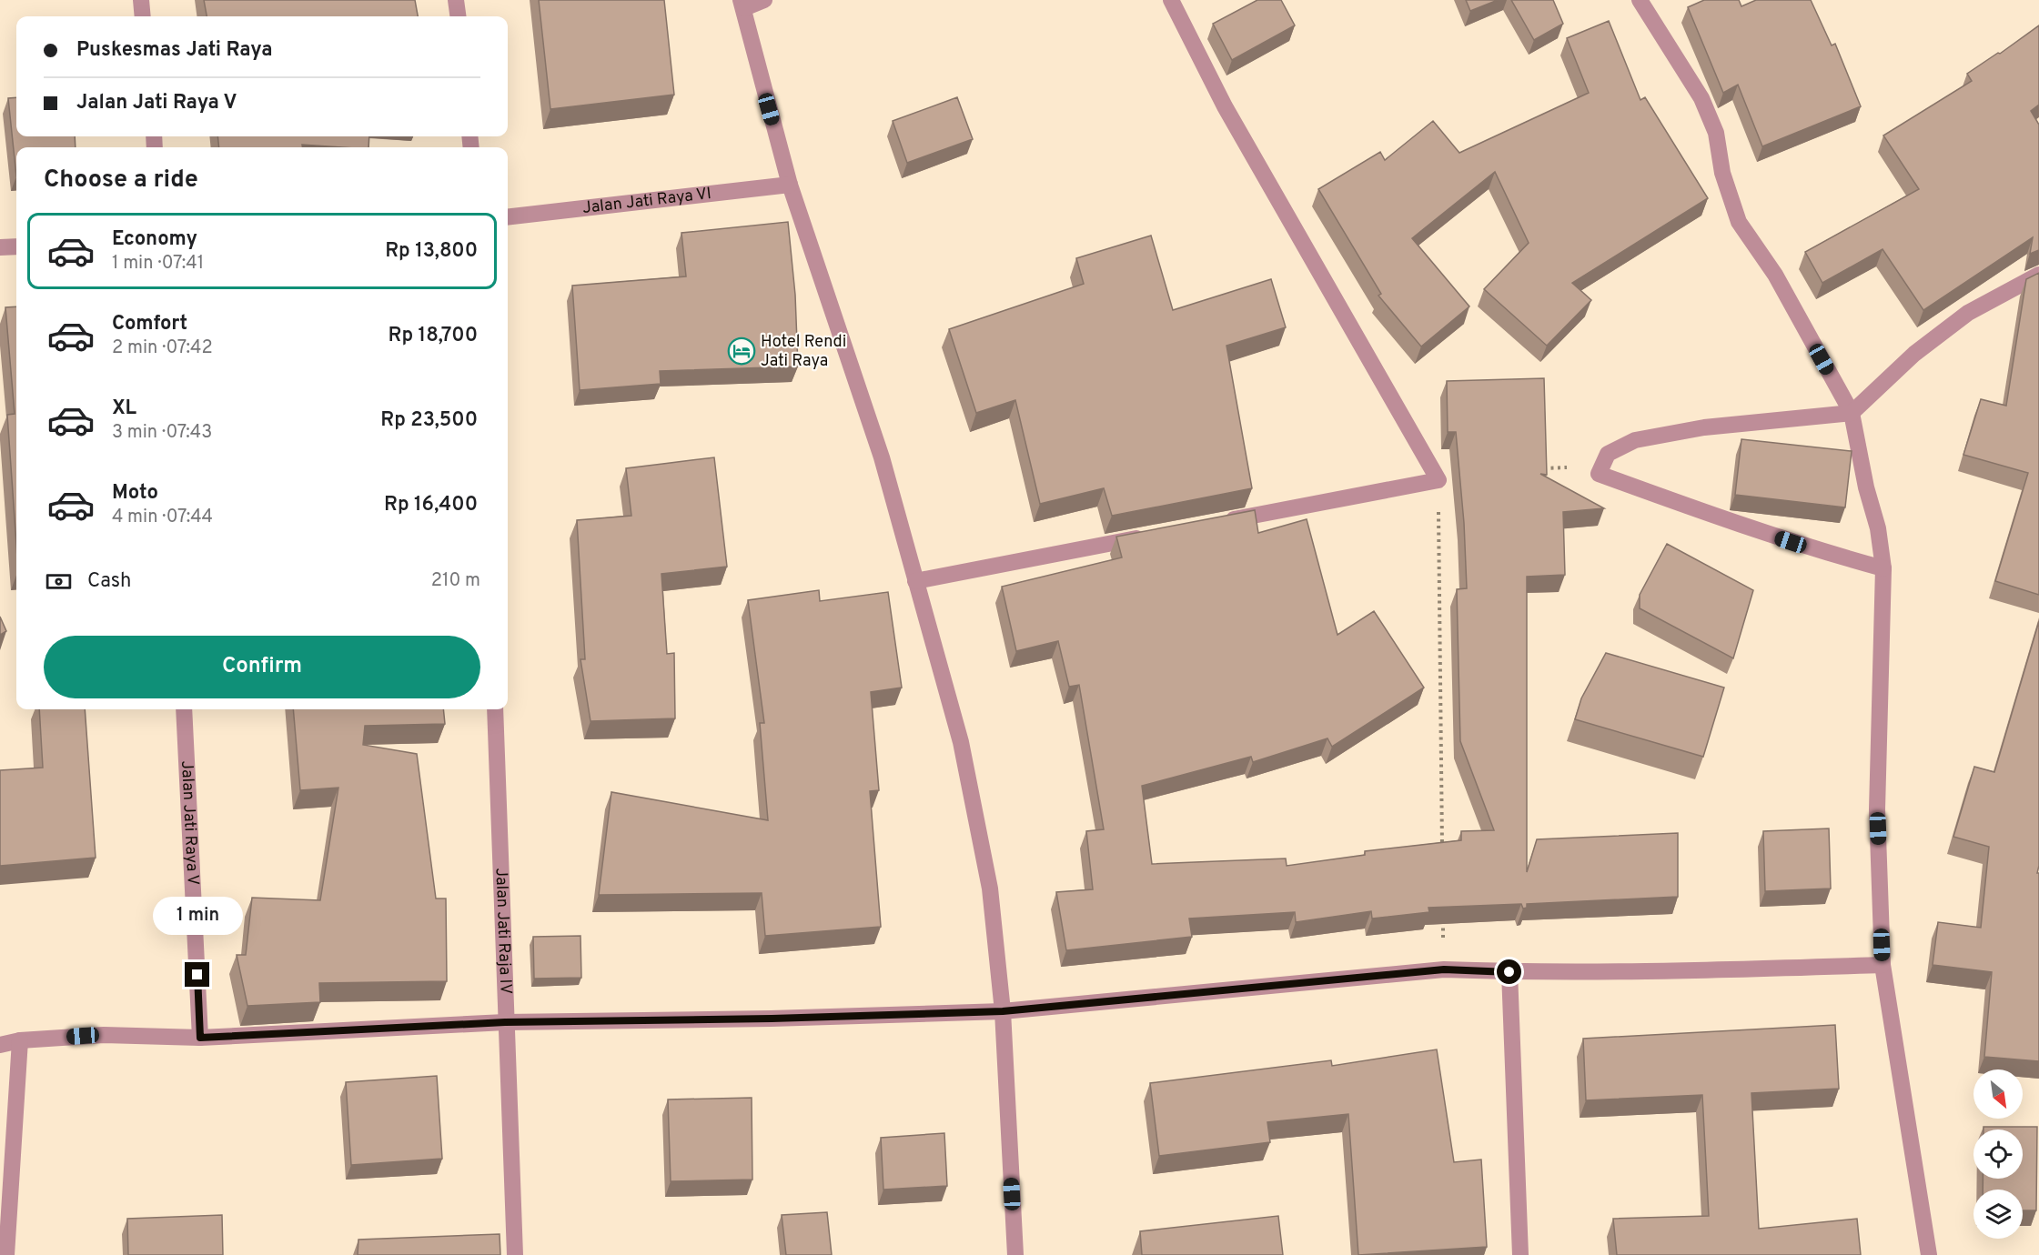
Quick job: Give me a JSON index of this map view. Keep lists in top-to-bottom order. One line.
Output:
{"streets":{"street":["Jalan Jati Raya VI","Jalan Jati Raya V","Jalan Jati Raja IV"]},"places":{"hotel":["Hotel Rendi Jati Raya"]},"north":"bottom right","page":{"banner":["Puskesmas Jati Raya","Jalan Jati Raya V"],"heading":"Choose a ride","list":[{"name":"Economy","note":"1 min · 07:41","value":"Rp 13,800"},{"name":"Comfort","note":"2 min · 07:42","value":"Rp 18,700"},{"name":"XL","note":"3 min · 07:43","value":"Rp 23,500"},{"name":"Moto","note":"4 min · 07:44","value":"Rp 16,400"}],"pay":["Cash","210 m"],"buttons":"Confirm","bubble":"1 min"}}
